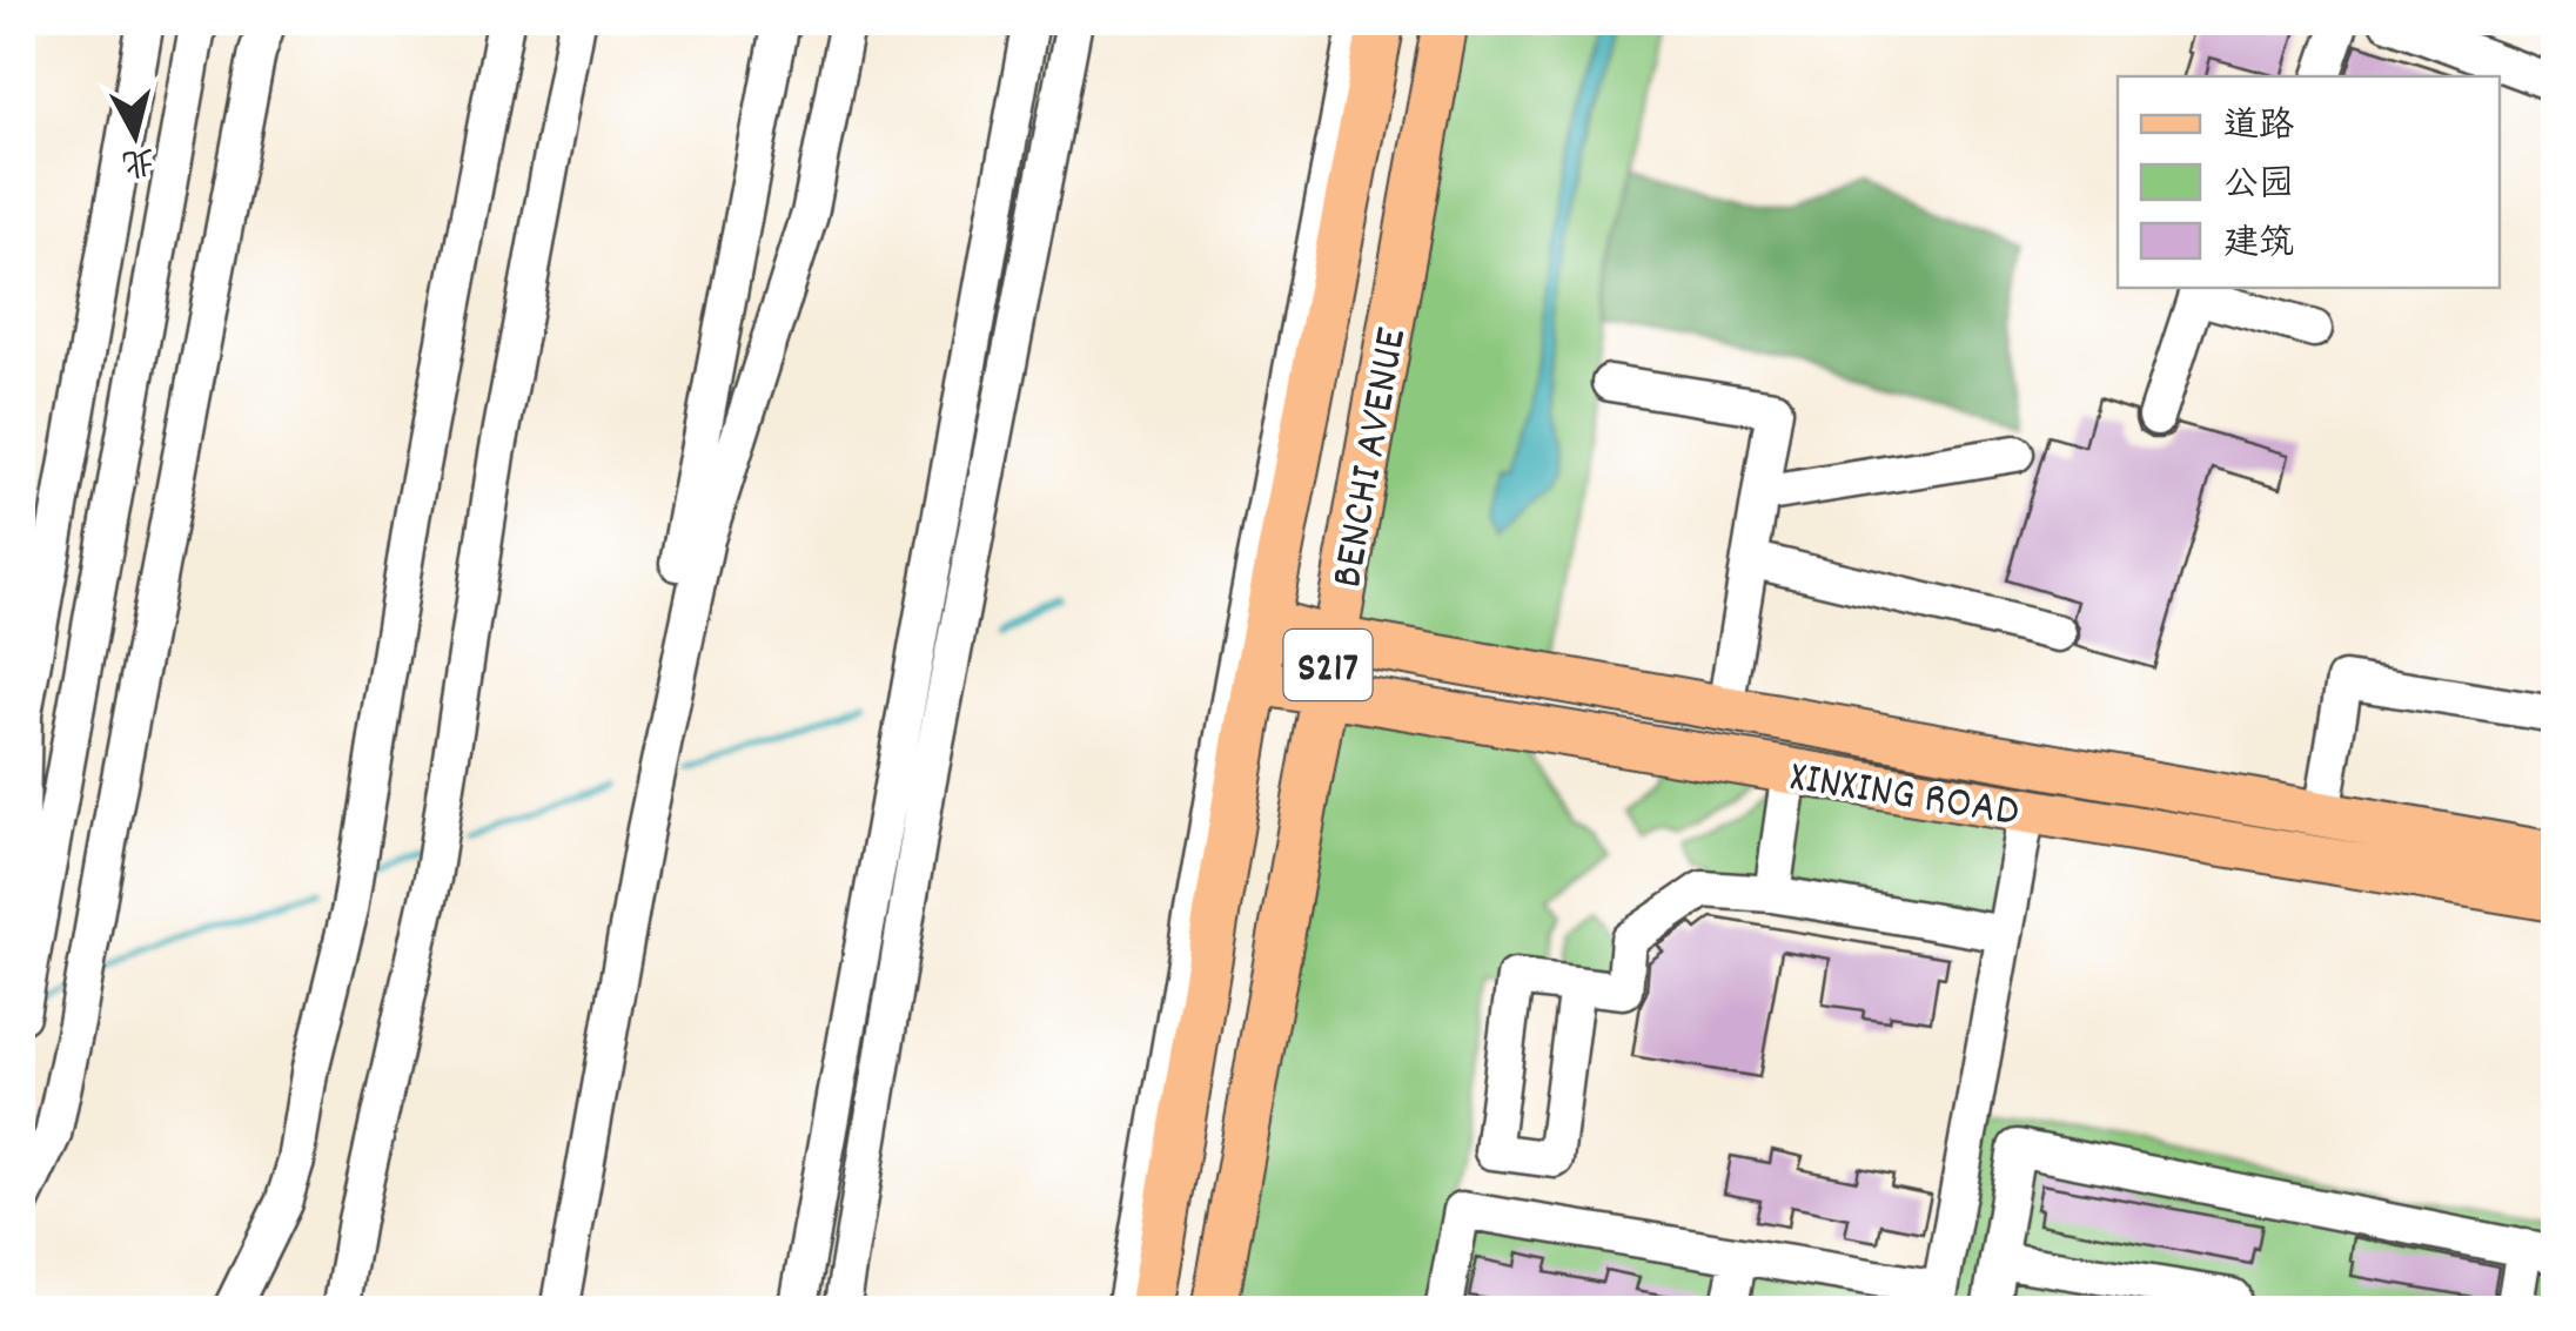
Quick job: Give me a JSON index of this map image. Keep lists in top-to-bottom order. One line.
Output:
{"streets":{"main road":["BENCHI AVENUE","S217","XINXING ROAD"]},"crossings":[["BENCHI AVENUE","XINXING ROAD"]],"legend":["道路","公园","建筑"],"north":"bottom"}
